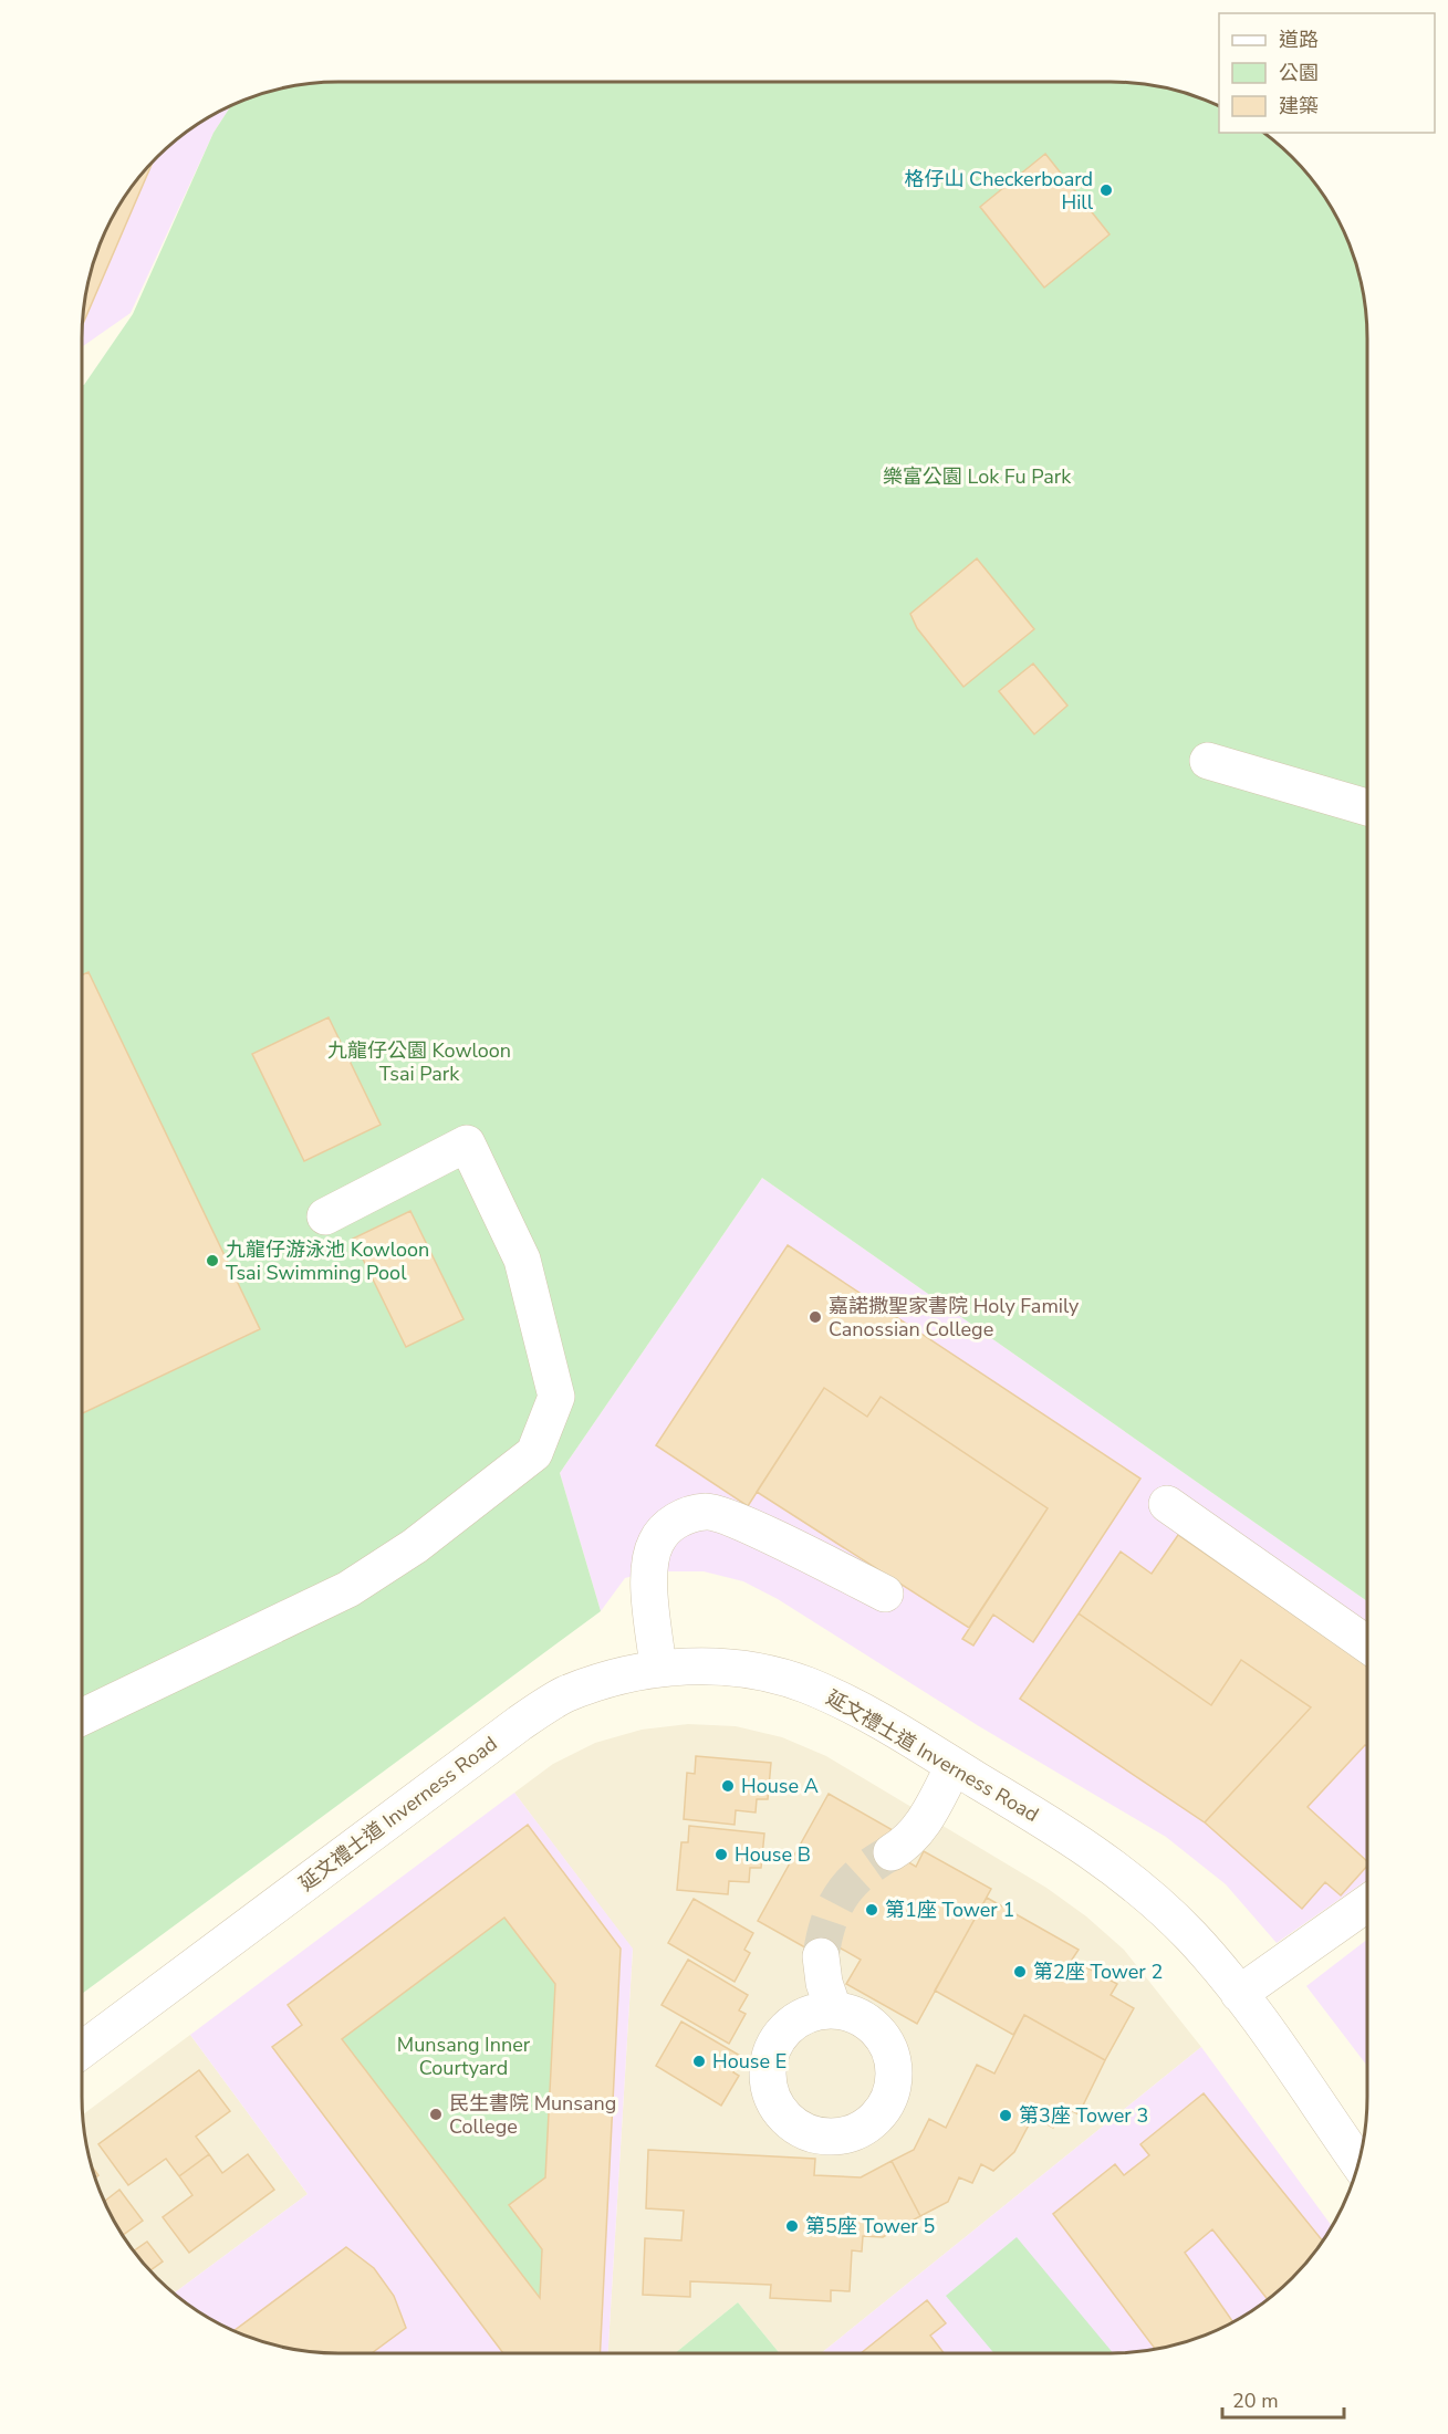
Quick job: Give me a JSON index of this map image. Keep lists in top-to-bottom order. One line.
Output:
{"streets":{"street":["延文禮士道 Inverness Road"]},"parks":["樂富公園 Lok Fu Park","九龍仔公園 Kowloon Tsai Park","Munsang Inner Courtyard"],"places":["格仔山 Checkerboard Hill","九龍仔游泳池 Kowloon Tsai Swimming Pool","嘉諾撒聖家書院 Holy Family Canossian College","House A","House B","第1座 Tower 1","第2座 Tower 2","House E","民生書院 Munsang College","第3座 Tower 3","第5座 Tower 5"],"legend":["道路","公園","建築"],"scale_bar":"20 m"}
